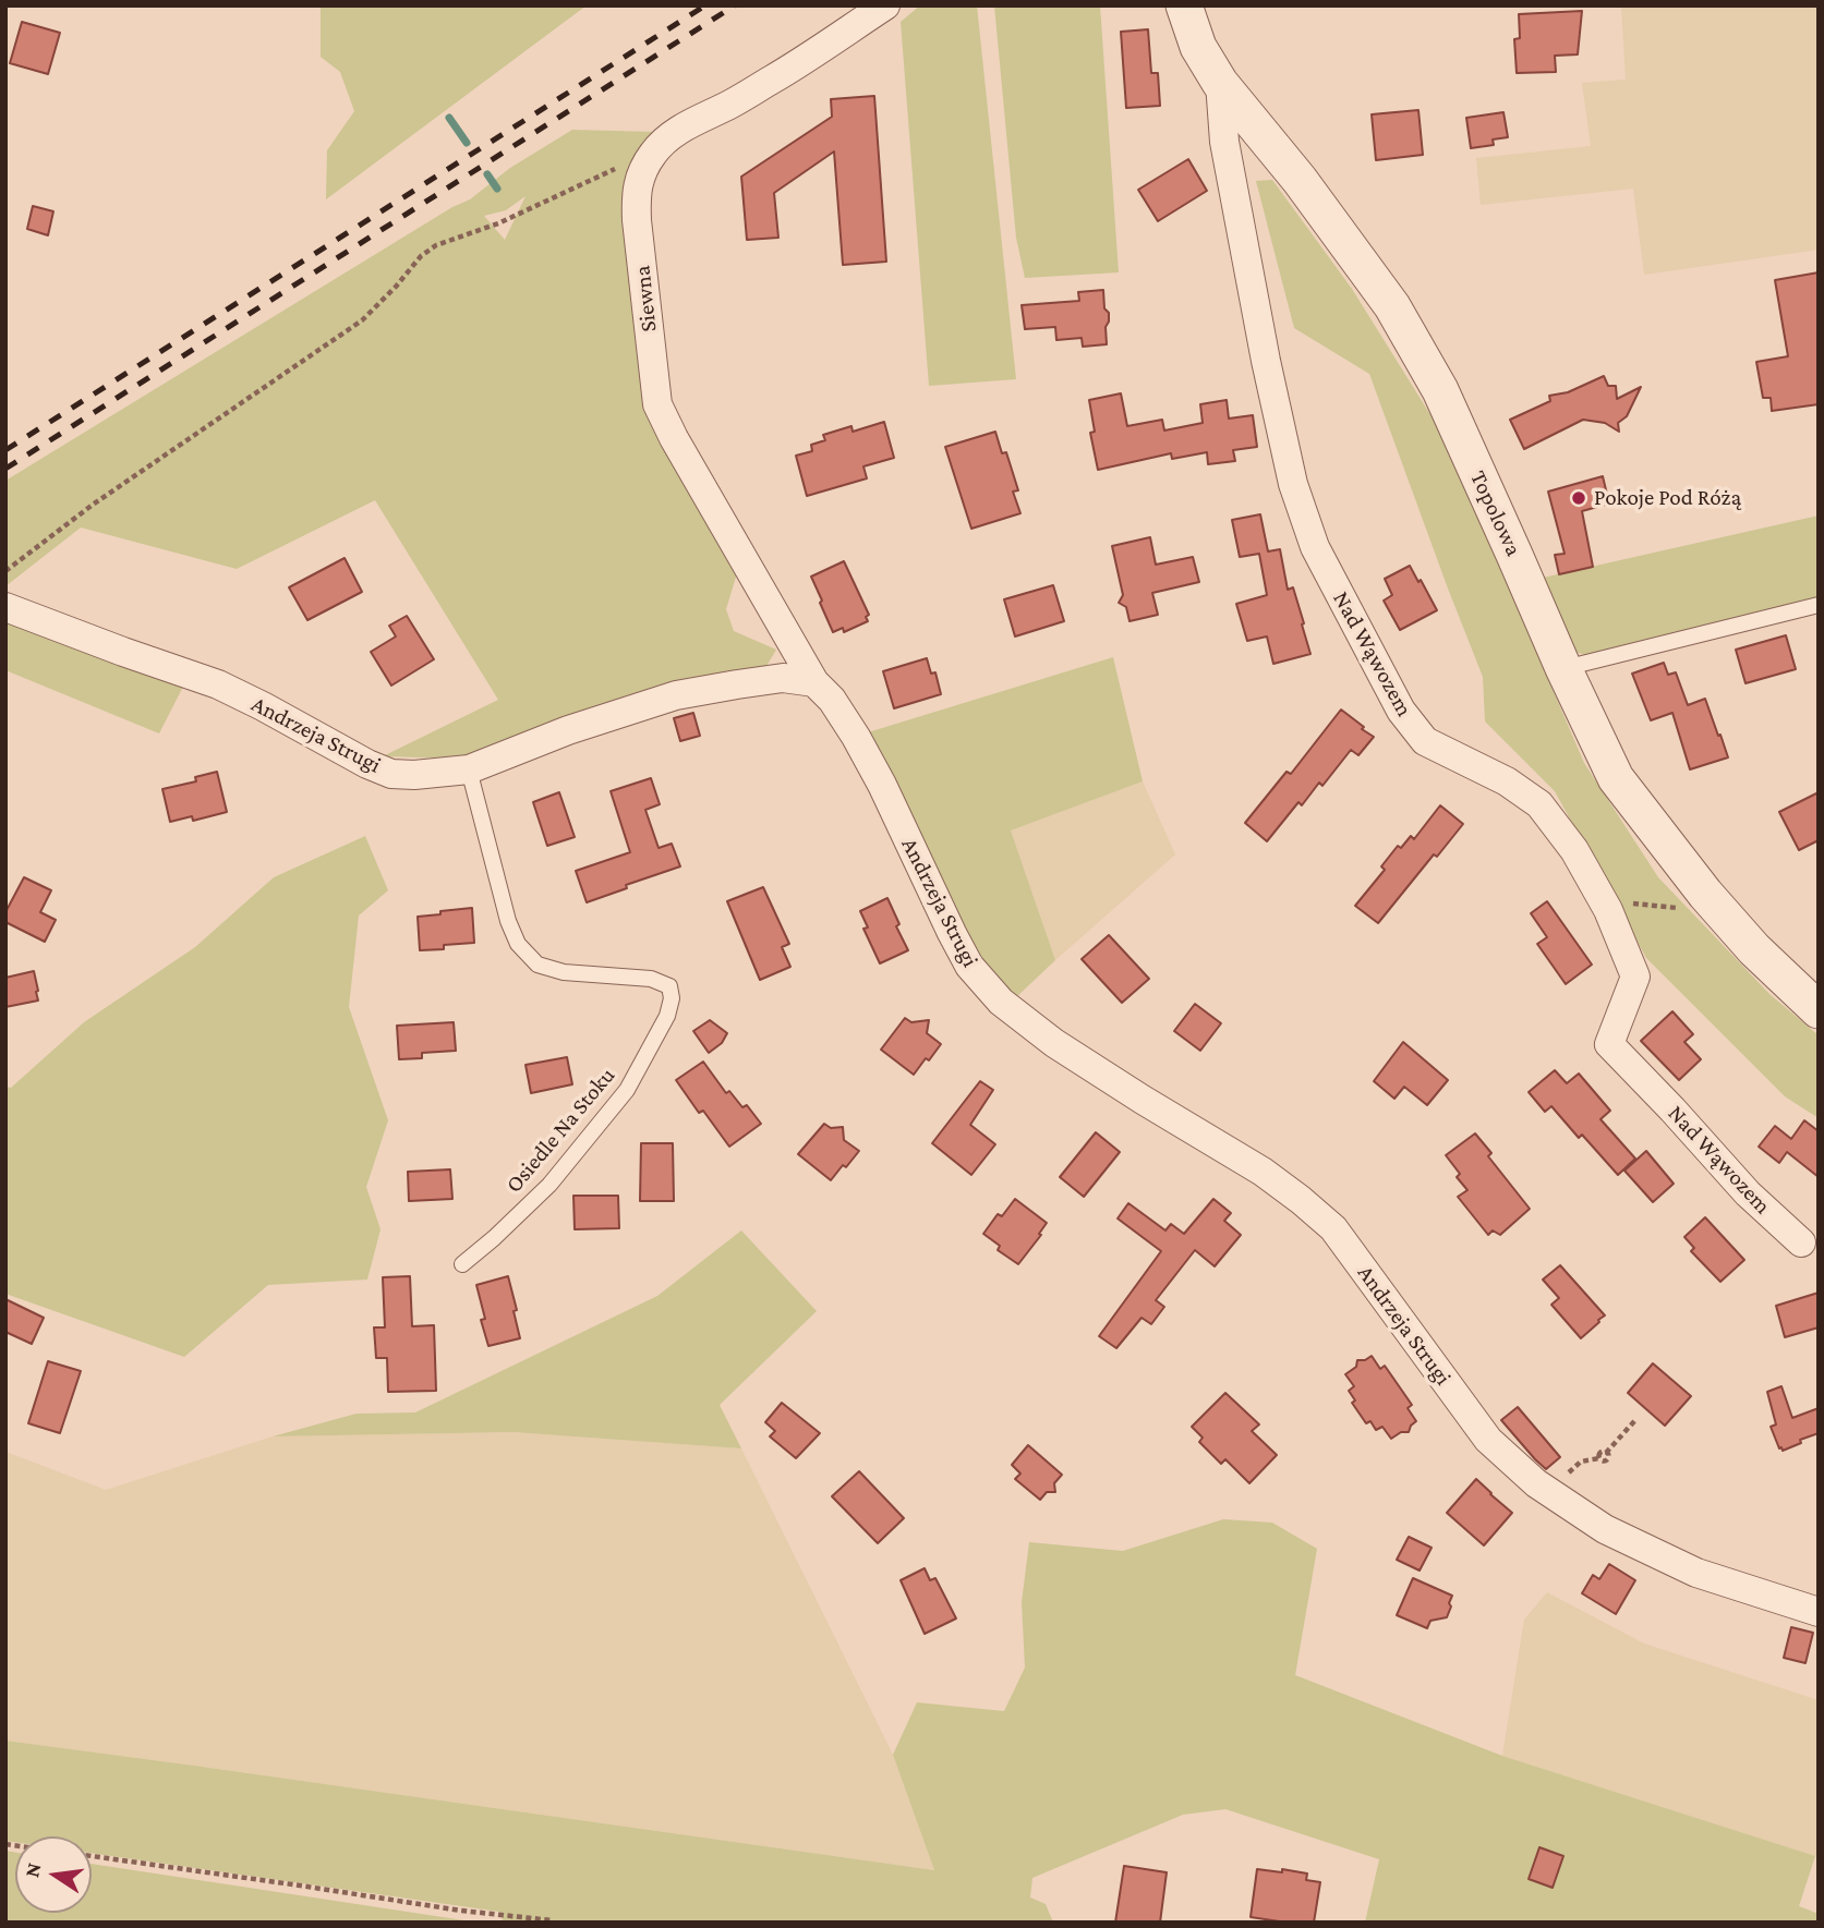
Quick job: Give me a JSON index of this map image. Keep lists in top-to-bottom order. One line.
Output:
{"streets":{"street":["Siewna","Topolowa","Nad Wąwozem","Andrzeja Strugi"],"lane":["Osiedle Na Stoku"]},"crossings":[["Siewna","Andrzeja Strugi"],["Topolowa","Nad Wąwozem"],["Andrzeja Strugi","Osiedle Na Stoku"]],"places":["Pokoje Pod Różą"],"north":"left"}
